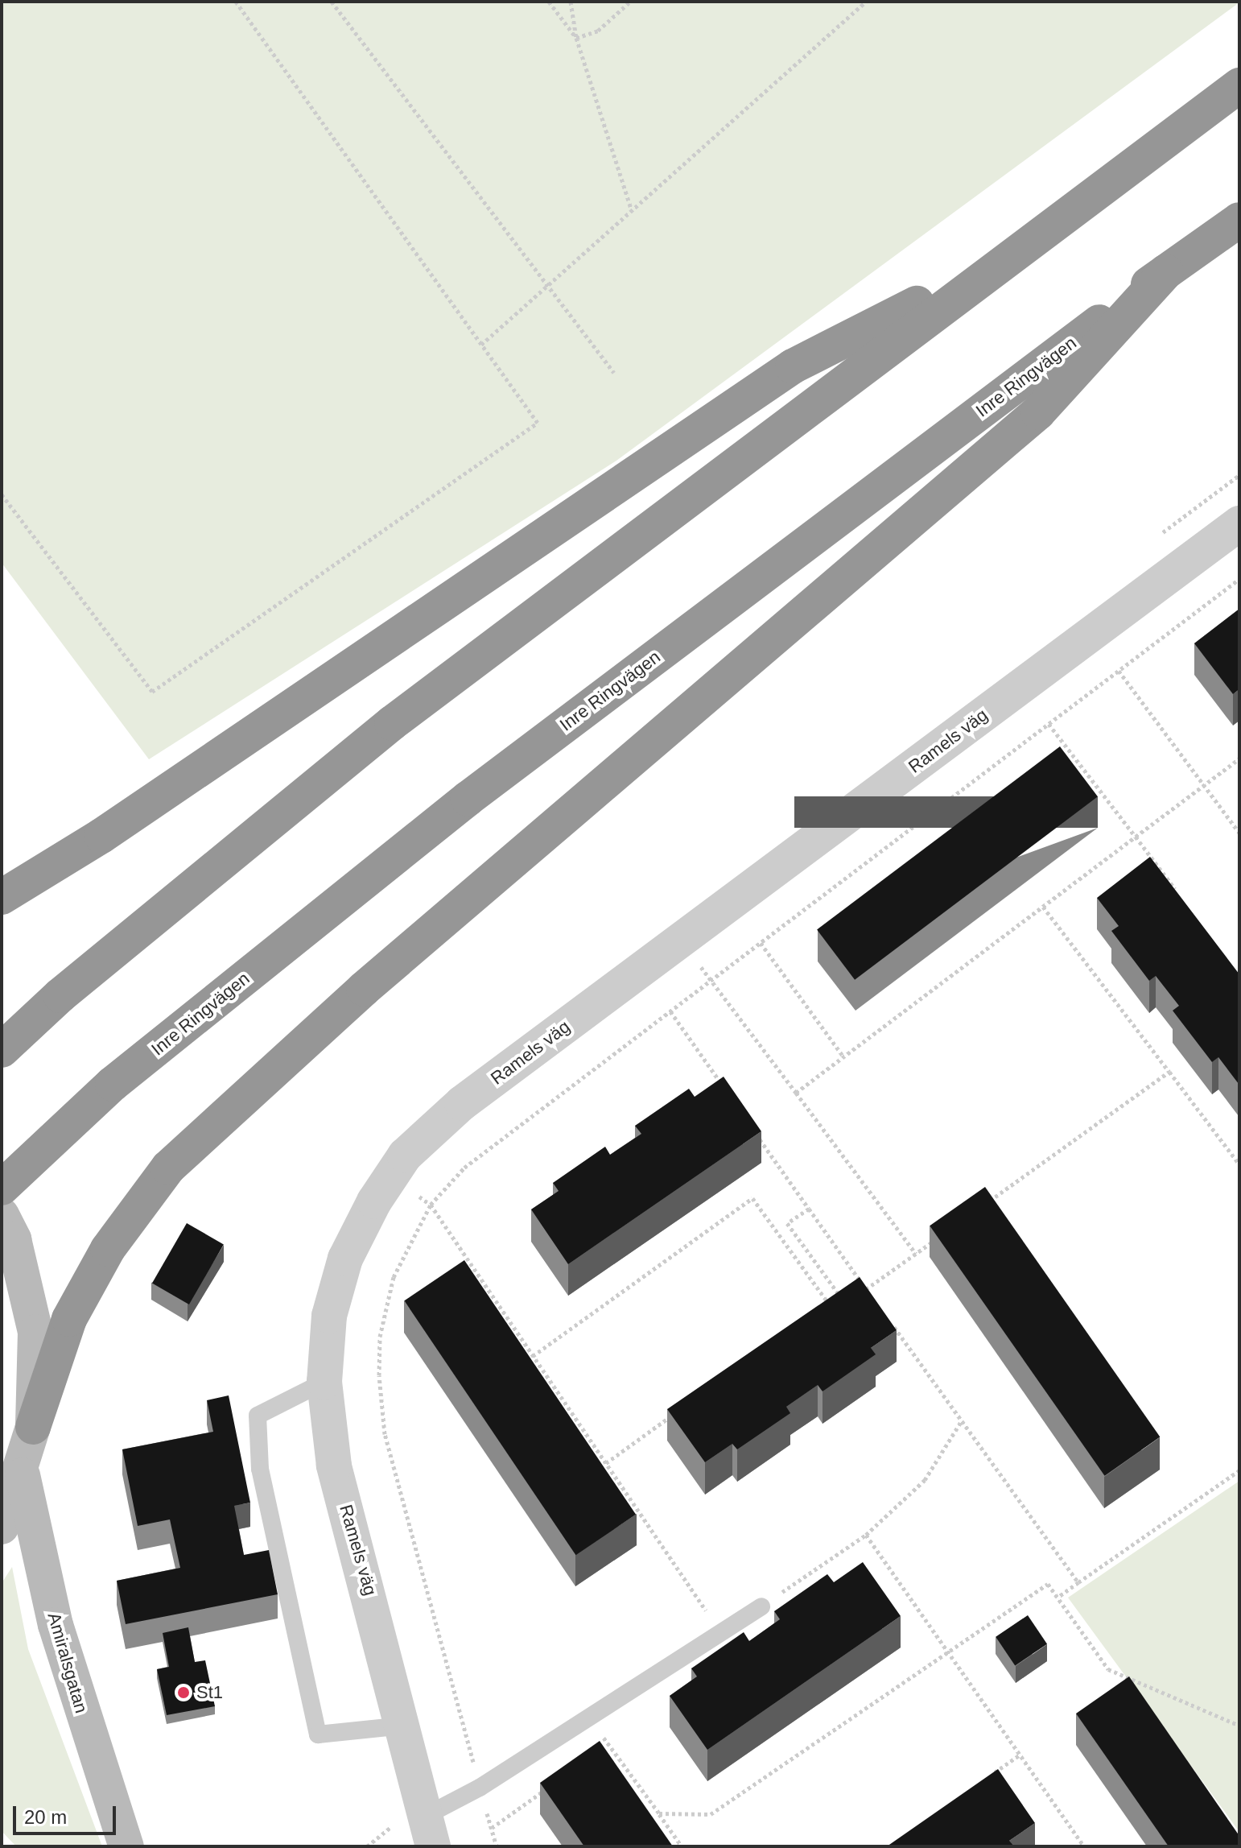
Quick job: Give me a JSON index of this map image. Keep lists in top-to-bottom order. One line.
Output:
{"streets":{"highway":["Inre Ringvägen"],"main road":["Amiralsgatan"],"street":["Ramels väg"]},"places":["St1"],"scale_bar":"20 m"}
